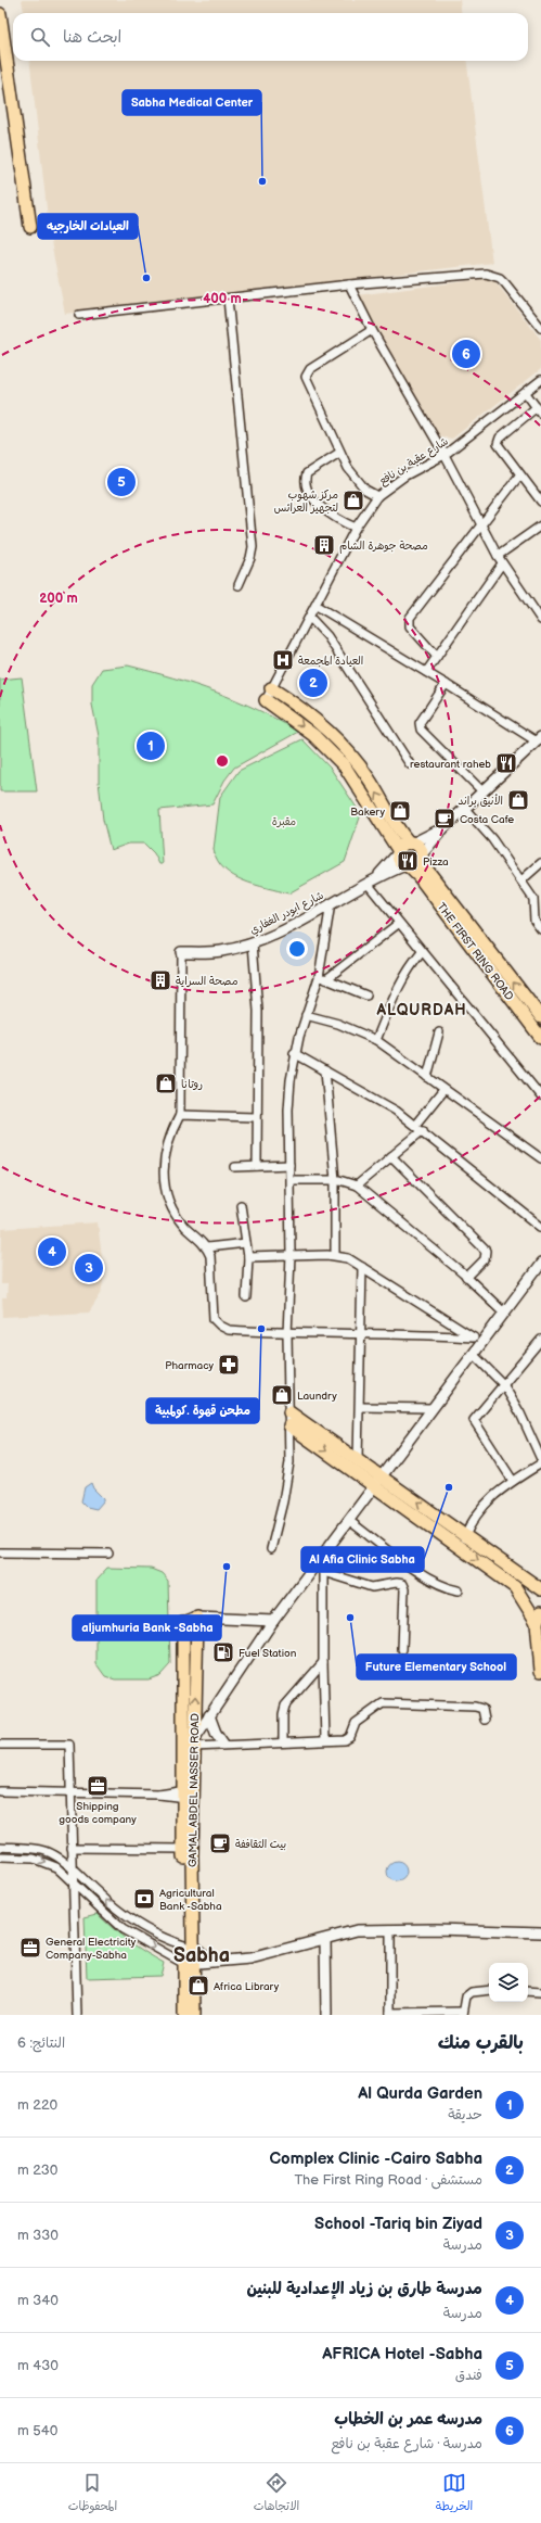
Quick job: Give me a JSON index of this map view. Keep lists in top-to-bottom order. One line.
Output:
{"streets":{"main road":["THE FIRST RING ROAD","GAMAL ABDEL NASSER ROAD"],"street":["شارع عقبة بن نافع","شارع ابودر الغفاري"]},"crossings":[["شارع ابودر الغفاري","THE FIRST RING ROAD"]],"districts":["ALQURDAH","Sabha"],"parks":["مقبرة"],"places":{"other":["Sabha Medical Center","العيادات الخارجيه","مطحن قهوة .كولمبية","Al Afia Clinic Sabha","aljumhuria Bank -Sabha","Future Elementary School"],"shop":["مركز شهوب لتجهيز العرائس","الأنيق براند","Bakery","روتانا","Laundry","Africa Library"],"building":["مصحة جوهرة الشام","مصحة السراية"],"hospital":["العيادة المجمعة"],"restaurant":["restaurant raheb","Pizza"],"cafe":["Costa Cafe","بيت الثقاففة"],"pharmacy":["Pharmacy"],"fuel station":["Fuel Station"],"office":["Shipping goods company","General Electricity Company-Sabha"],"bank":["Agricultural Bank -Sabha"]},"page":{"search":"ابحث هنا","pins":["6","5","2","1","4","3"],"heading":["بالقرب منك","النتائج: 6"],"list":[{"mark":"1","name":"Al Qurda Garden","note":"حديقة","value":"220 m"},{"mark":"2","name":"Complex Clinic -Cairo Sabha","note":"مستشفى · The First Ring Road","value":"230 m"},{"mark":"3","name":"School -Tariq bin Ziyad","note":"مدرسة","value":"330 m"},{"mark":"4","name":"مدرسة طارق بن زياد الإعدادية للبنين","note":"مدرسة","value":"340 m"},{"mark":"5","name":"AFRICA Hotel -Sabha","note":"فندق","value":"430 m"},{"mark":"6","name":"مدرسه عمر بن الخطاب","note":"مدرسة · شارع عقبة بن نافع","value":"540 m"}],"nav":["الخريطة","الاتجاهات","المحفوظات"]},"rings":["400 m","200 m"]}
